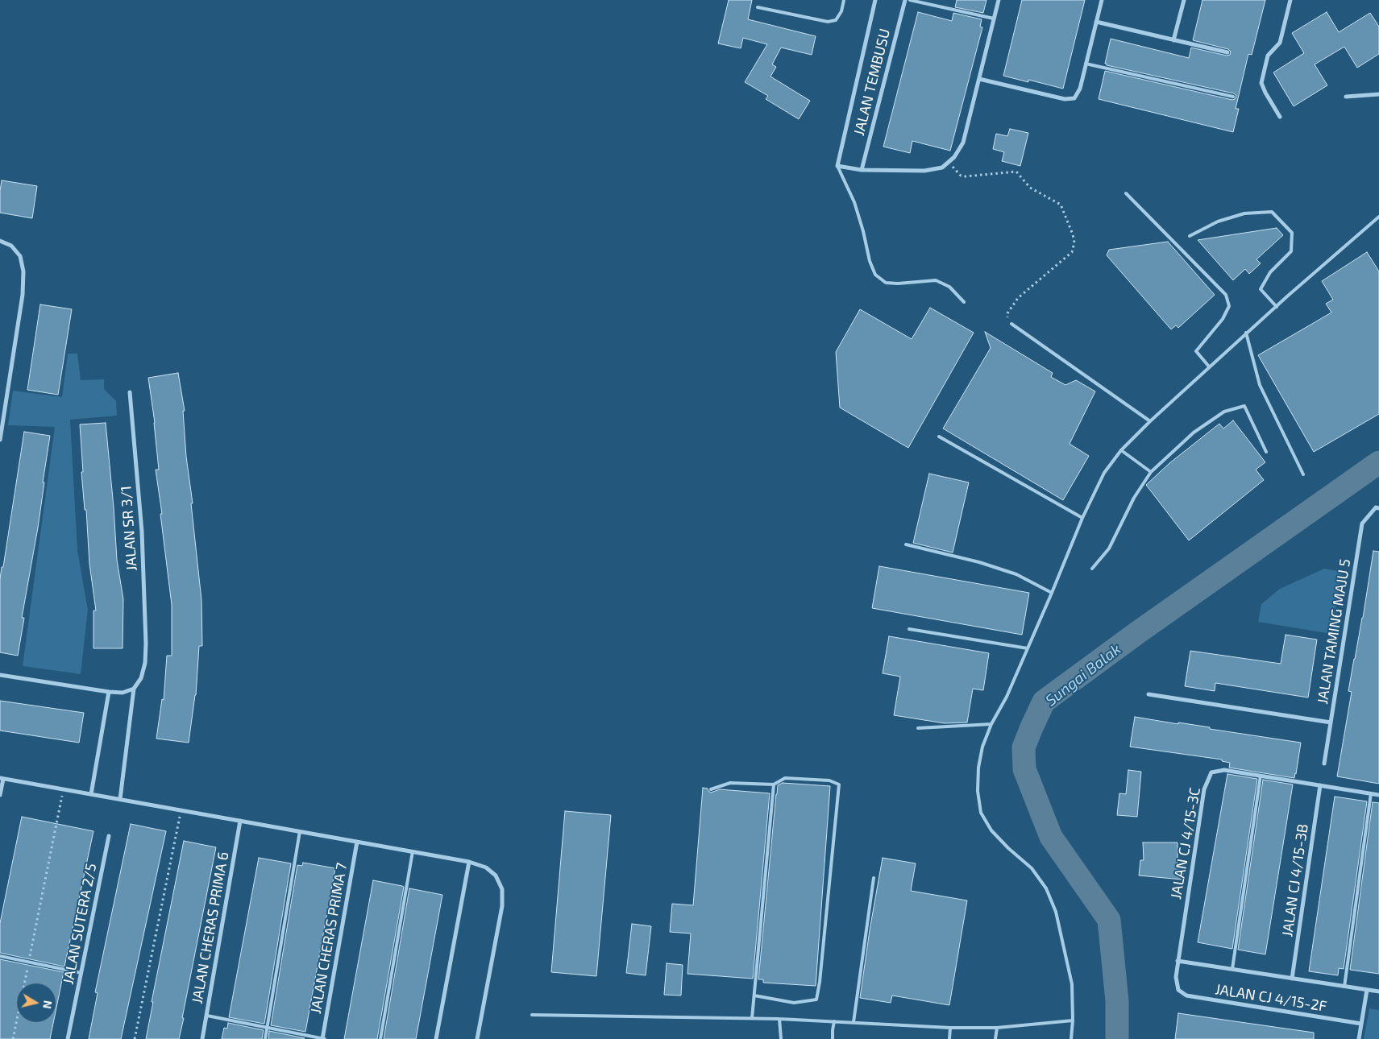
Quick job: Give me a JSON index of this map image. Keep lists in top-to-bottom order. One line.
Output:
{"streets":{"street":["JALAN TEMBUSU","JALAN SR 3/1","JALAN TAMING MAJU 5","JALAN CJ 4/15-3C","JALAN CJ 4/15-3B","JALAN SUTERA 2/5","JALAN CHERAS PRIMA 6","JALAN CHERAS PRIMA 7","JALAN CJ 4/15-2F"]},"crossings":[["JALAN CJ 4/15-3C","JALAN CJ 4/15-3B"],["JALAN CJ 4/15-3C","JALAN CJ 4/15-2F"]],"water":["Sungai Balak"],"north":"right"}
